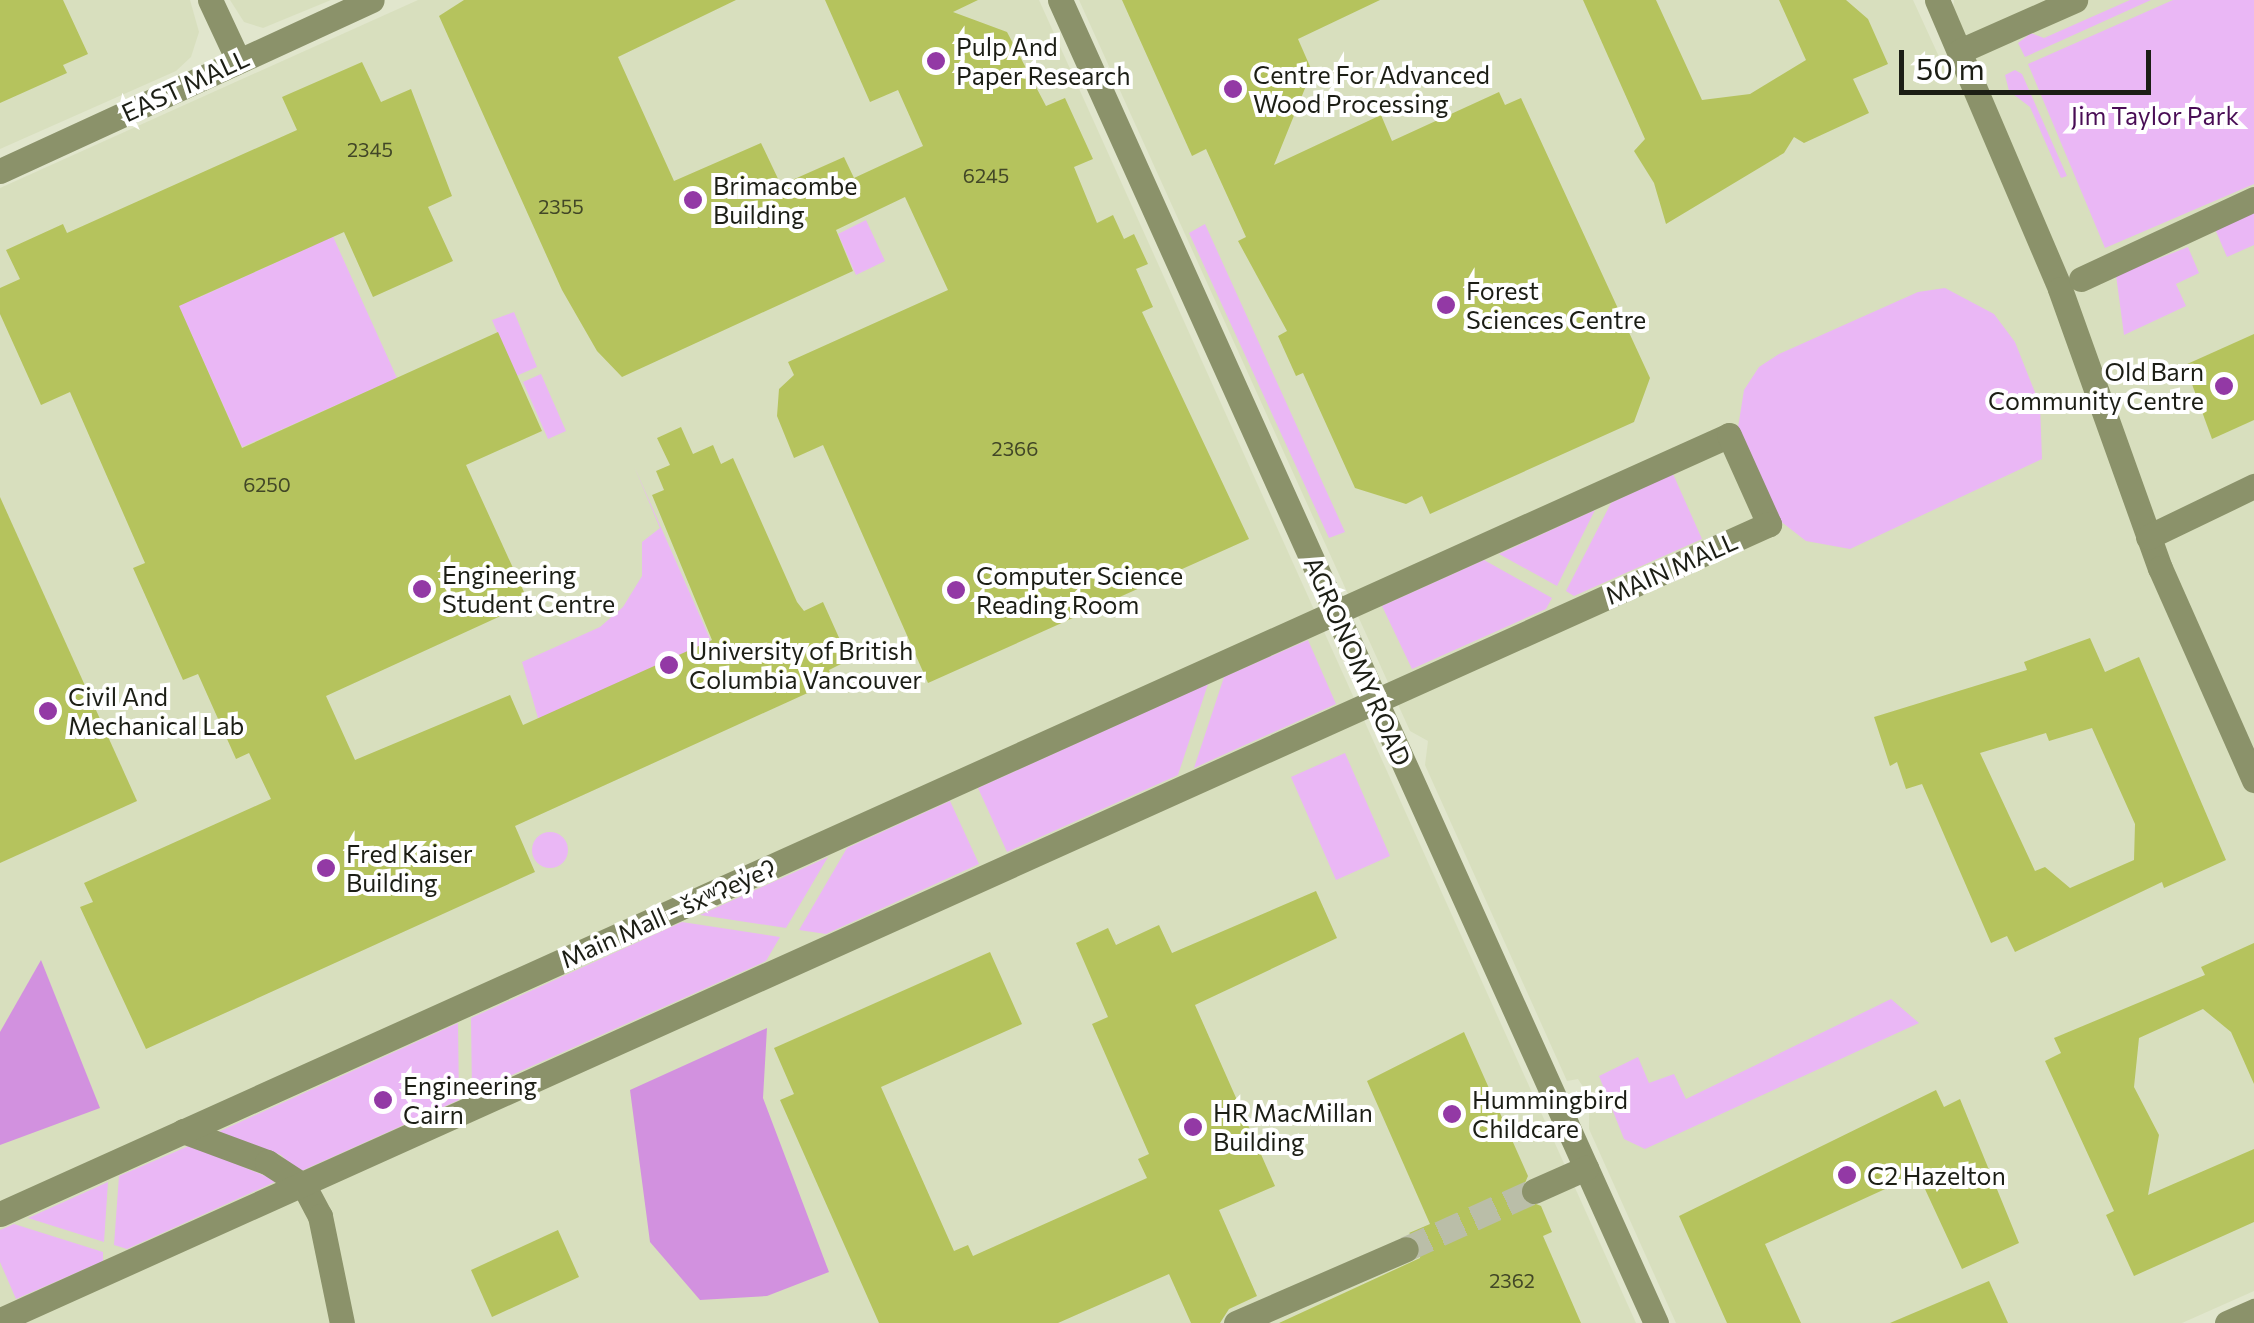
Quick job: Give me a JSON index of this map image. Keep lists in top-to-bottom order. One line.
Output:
{"streets":{"street":["EAST MALL","MAIN MALL","AGRONOMY ROAD","Main Mall - šxʷʔey̓eʔ"]},"crossings":[["MAIN MALL","AGRONOMY ROAD"],["MAIN MALL","Main Mall - šxʷʔey̓eʔ"],["AGRONOMY ROAD","Main Mall - šxʷʔey̓eʔ"]],"parks":["Jim Taylor Park"],"places":["Pulp And Paper Research","Centre For Advanced Wood Processing","Brimacombe Building","Forest Sciences Centre","Old Barn Community Centre","Engineering Student Centre","Computer Science Reading Room","University of British Columbia Vancouver","Civil And Mechanical Lab","Fred Kaiser Building","Engineering Cairn","Hummingbird Childcare","HR MacMillan Building","C2 Hazelton"],"house_numbers":["2345","6245","2355","2366","6250","2362"],"scale_bar":"50 m"}
